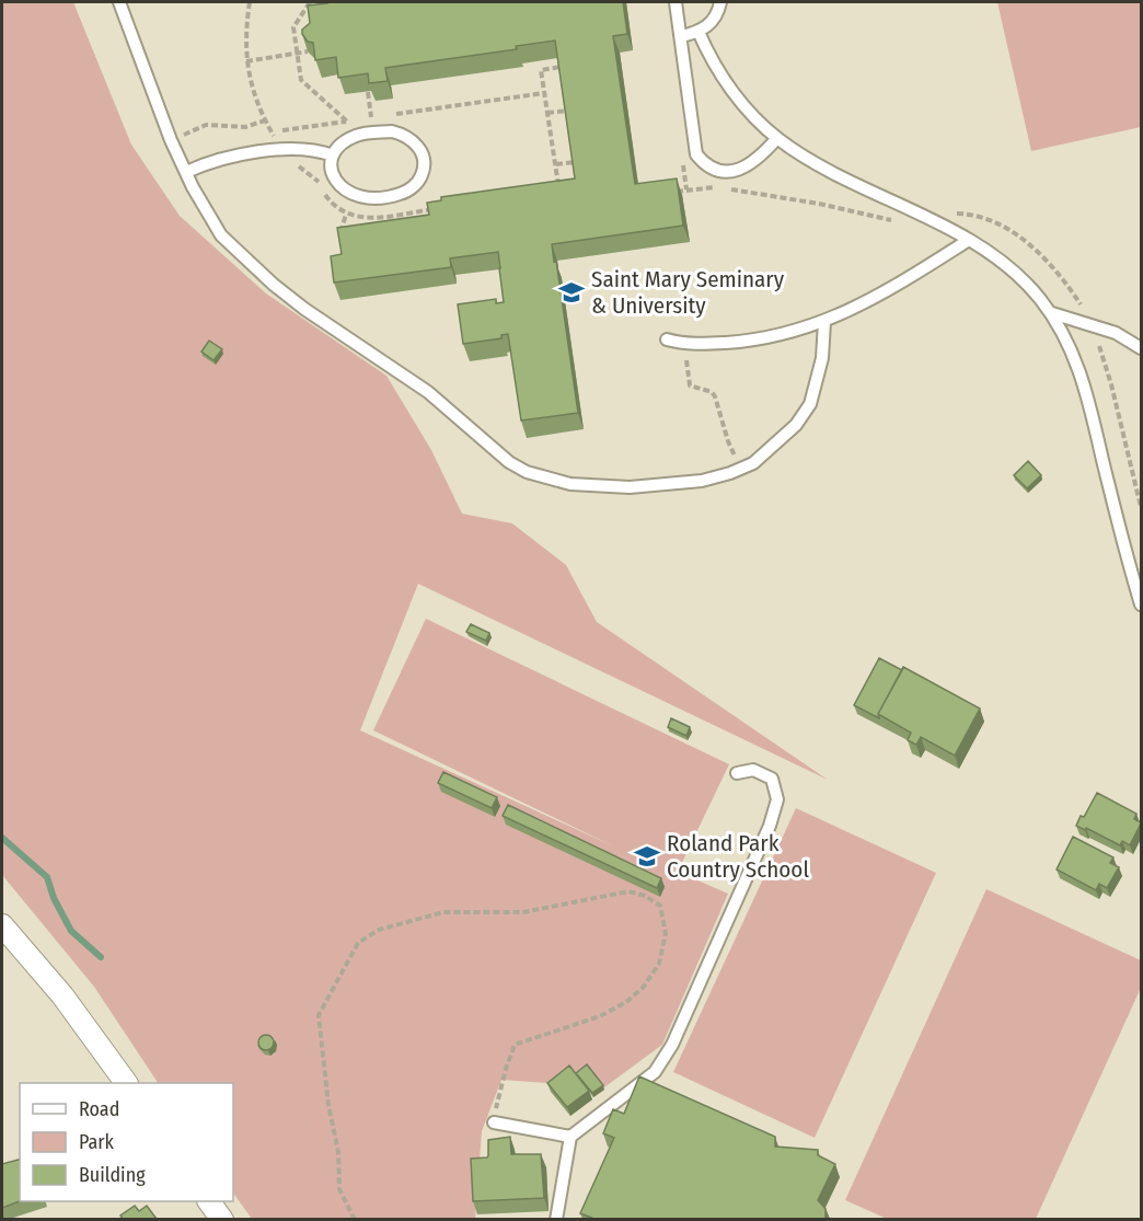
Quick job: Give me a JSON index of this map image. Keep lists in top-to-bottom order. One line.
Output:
{"places":{"school or university":["Saint Mary Seminary & University","Roland Park Country School"]},"legend":["Road","Park","Building"]}
